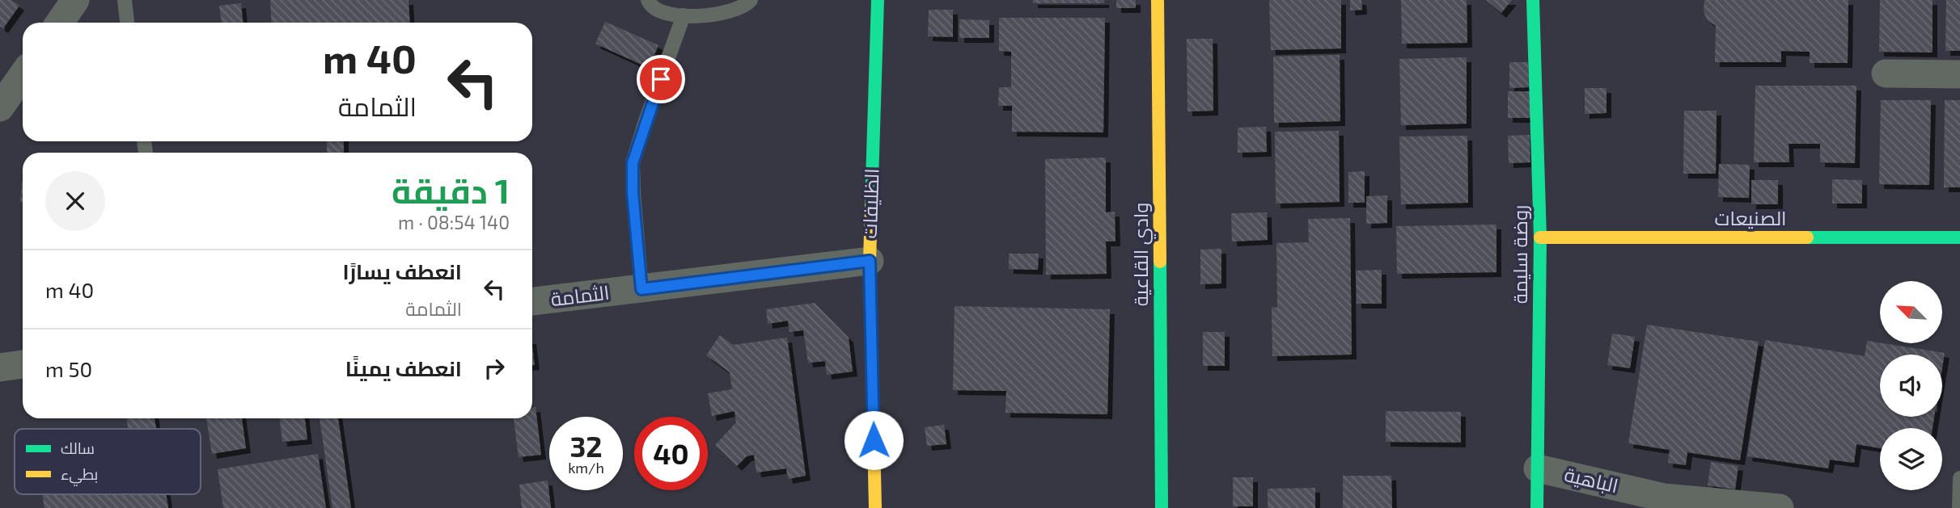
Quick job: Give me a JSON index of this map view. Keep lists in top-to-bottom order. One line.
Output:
{"streets":{"street":["الظليفات","الصنيعات","وادي القاعية","روضة سليمة","الثمامة","الباهية"]},"crossings":[["الظليفات","الثمامة"],["الصنيعات","روضة سليمة"],["روضة سليمة","الباهية"]],"legend":["سالك","بطيء"],"north":"top left","page":{"turn":["40 m","الثمامة"],"heading":["1 دقيقة","140 m · 08:54"],"list":[{"name":"انعطف يسارًا","note":"الثمامة","value":"40 m"},{"name":"انعطف يمينًا","value":"50 m"}],"speed":"32 km/h","limit":"40"}}
